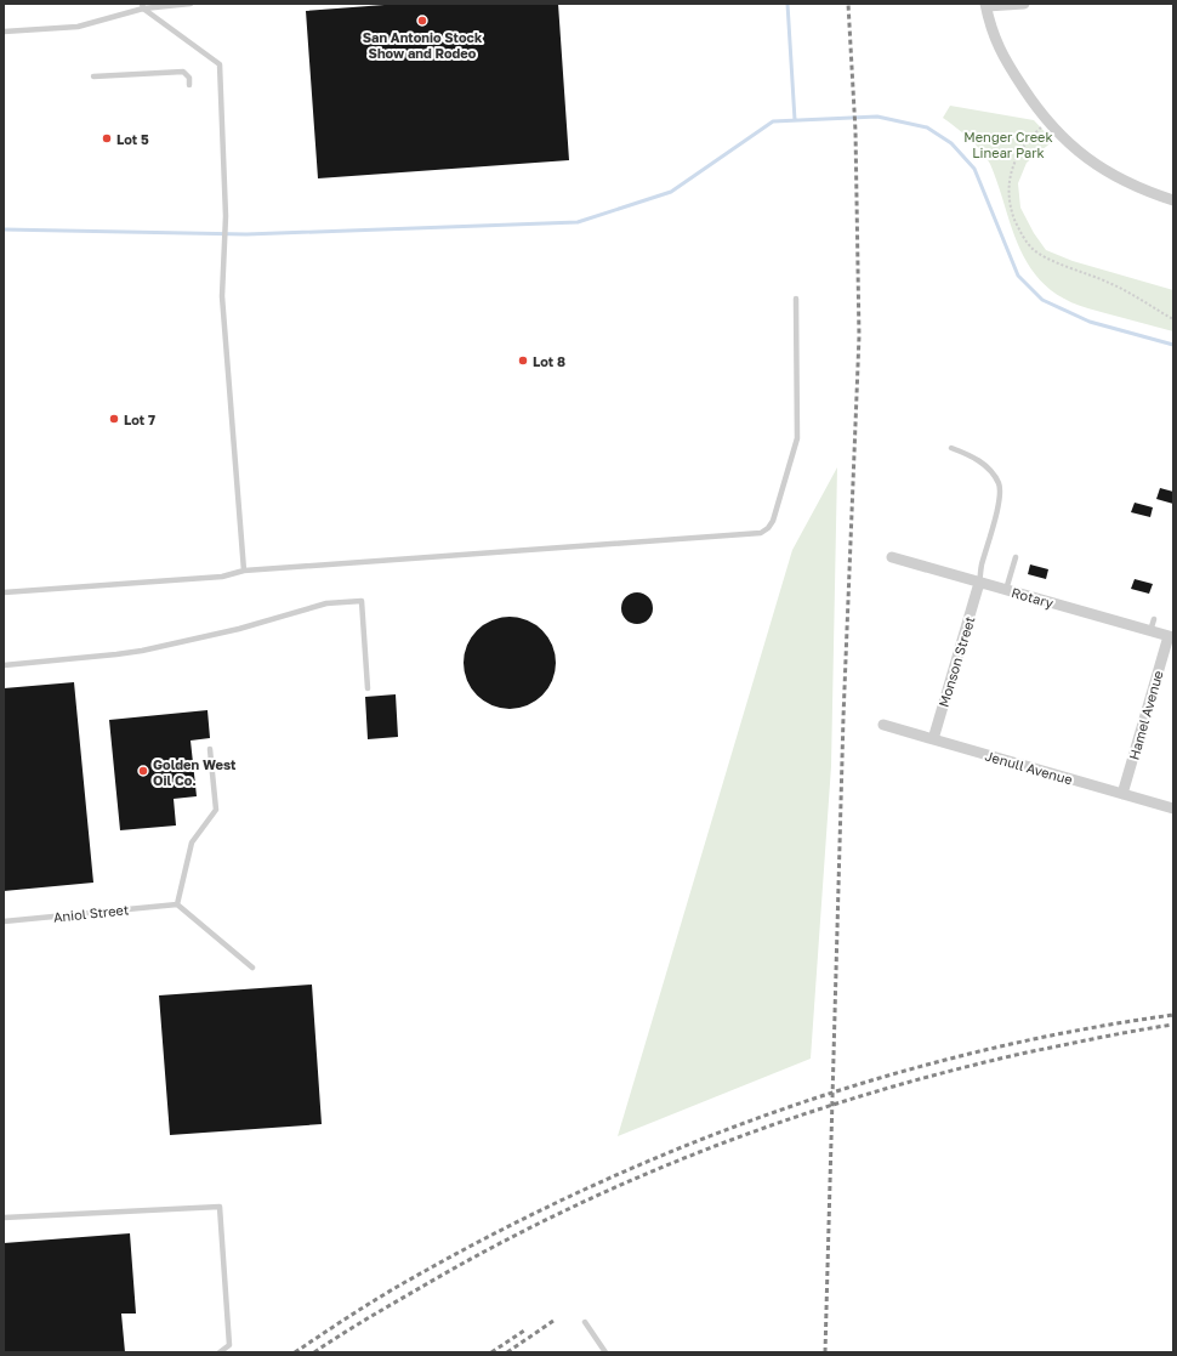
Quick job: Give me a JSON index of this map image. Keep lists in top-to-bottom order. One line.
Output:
{"streets":{"street":["Rotary","Monson Street","Hamel Avenue","Jenull Avenue"],"lane":["Aniol Street"]},"crossings":[["Rotary","Monson Street"],["Rotary","Hamel Avenue"],["Monson Street","Jenull Avenue"],["Hamel Avenue","Jenull Avenue"]],"parks":["Menger Creek Linear Park"],"places":["San Antonio Stock Show and Rodeo","Lot 5","Lot 8","Lot 7","Golden West Oil Co."]}
